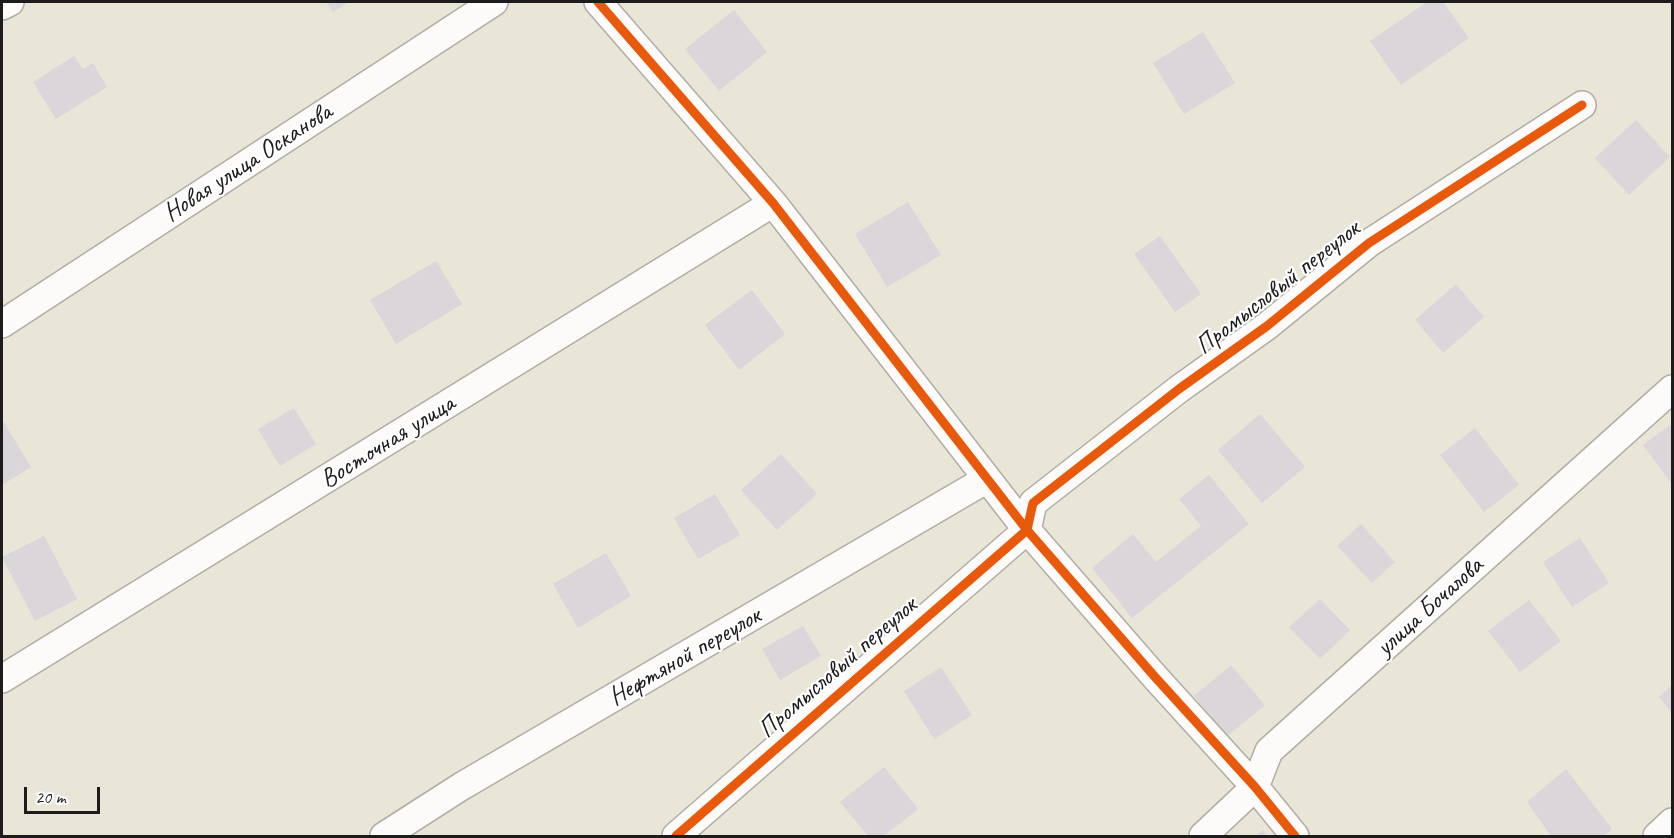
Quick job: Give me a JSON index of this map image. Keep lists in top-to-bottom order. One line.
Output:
{"streets":{"street":["Новая улица Осканова","Промысловый переулок","Восточная улица","улица Бочалова","Нефтяной переулок"]},"scale_bar":"20 m"}
